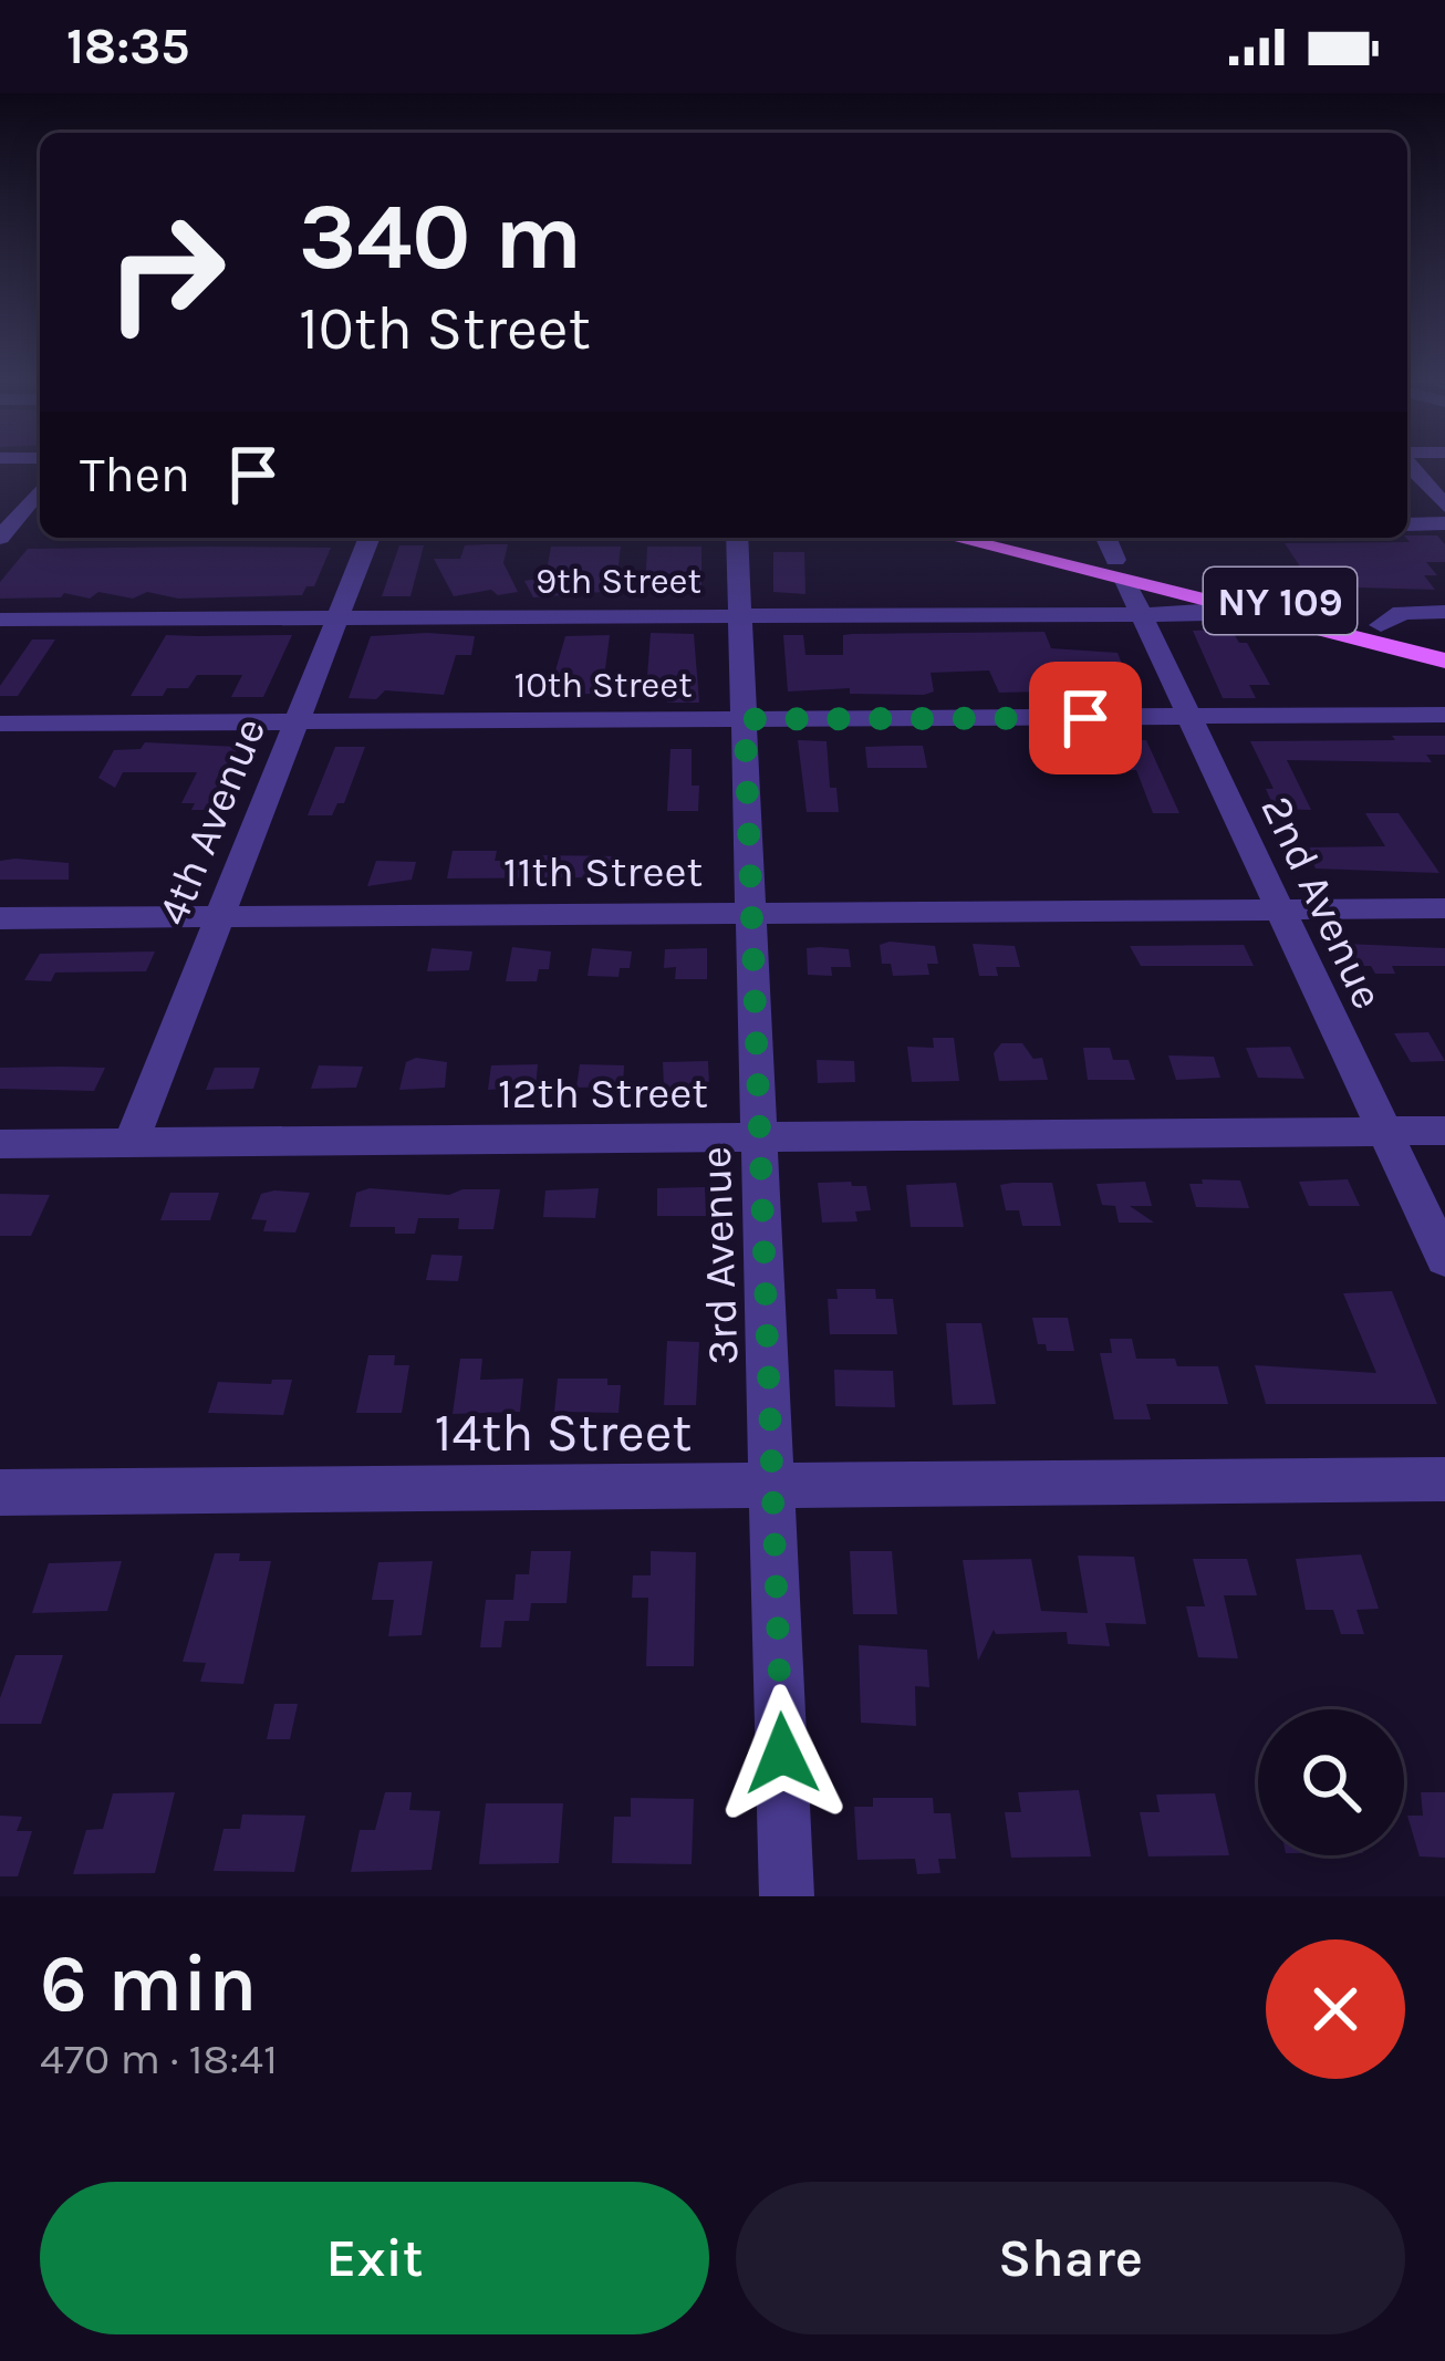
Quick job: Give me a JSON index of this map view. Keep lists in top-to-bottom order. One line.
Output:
{"streets":{"main road":["NY 109"],"street":["9th Street","10th Street","4th Avenue","11th Street","2nd Avenue","12th Street","3rd Avenue","14th Street"]},"crossings":[["9th Street","NY 109"],["9th Street","4th Avenue"],["9th Street","2nd Avenue"],["9th Street","3rd Avenue"],["NY 109","2nd Avenue"],["10th Street","4th Avenue"],["10th Street","2nd Avenue"],["10th Street","3rd Avenue"],["4th Avenue","11th Street"],["4th Avenue","12th Street"],["11th Street","2nd Avenue"],["11th Street","3rd Avenue"],["2nd Avenue","12th Street"],["12th Street","3rd Avenue"],["3rd Avenue","14th Street"]],"page":{"status":"18:35","turn":["340 m","10th Street"],"then":"Then","heading":["6 min","470 m · 18:41"],"buttons":["Exit","Share"]}}
